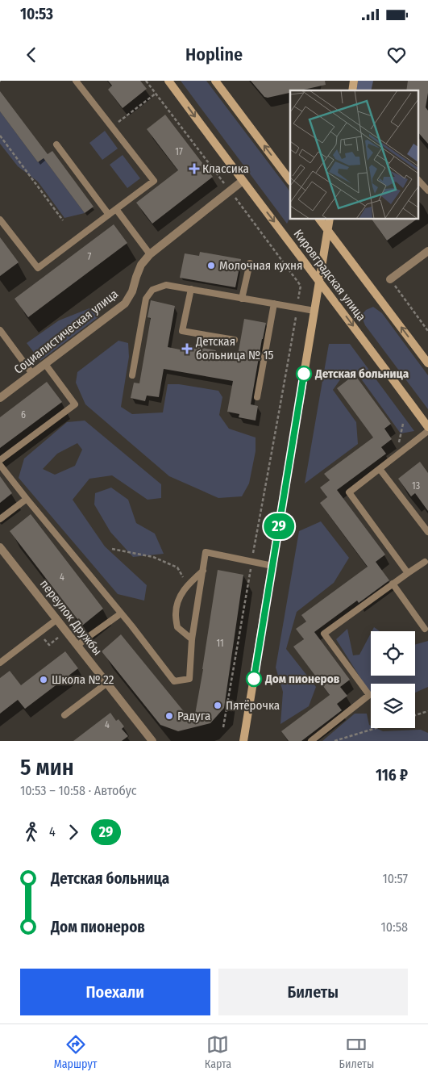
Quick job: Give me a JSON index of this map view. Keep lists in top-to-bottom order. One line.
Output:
{"streets":{"main road":["Кировградская улица"],"street":["Социалистическая улица","переулок Дружбы"]},"crossings":[["Кировградская улица","Социалистическая улица"]],"places":{"health":["Классика","Детская больница № 15"],"other":["Молочная кухня","Детская больница","Дом пионеров","Школа № 22","Пятёрочка","Радуга"]},"lines":["bus line 29"],"house_numbers":["17","7","6","13","4","11","4"],"page":{"status":"10:53","header":"Hopline","on_map":"29","heading":["5 мин","10:53 – 10:58 · Автобус","116 ₽"],"legs":["4","29"],"list":[{"name":"Детская больница","value":"10:57"},{"name":"Дом пионеров","value":"10:58"}],"buttons":["Поехали","Билеты"],"tabs":["Маршрут","Карта","Билеты"]}}
